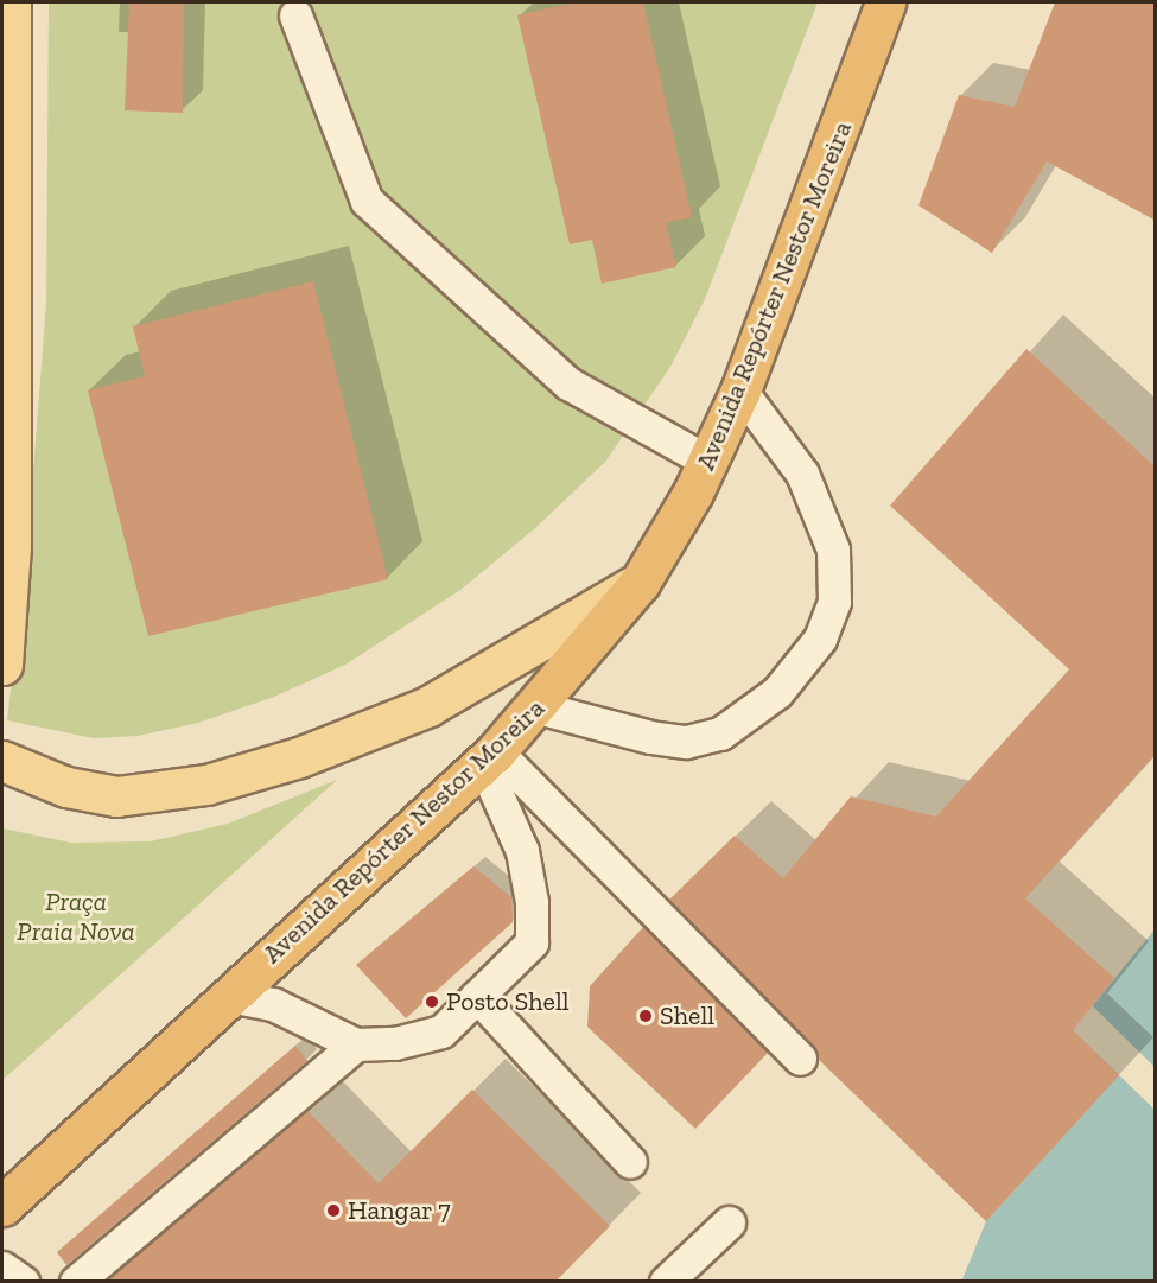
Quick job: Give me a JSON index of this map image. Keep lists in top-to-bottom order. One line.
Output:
{"streets":{"highway":["Avenida Repórter Nestor Moreira"]},"parks":["Praça Praia Nova"],"places":["Posto Shell","Shell","Hangar 7"]}
